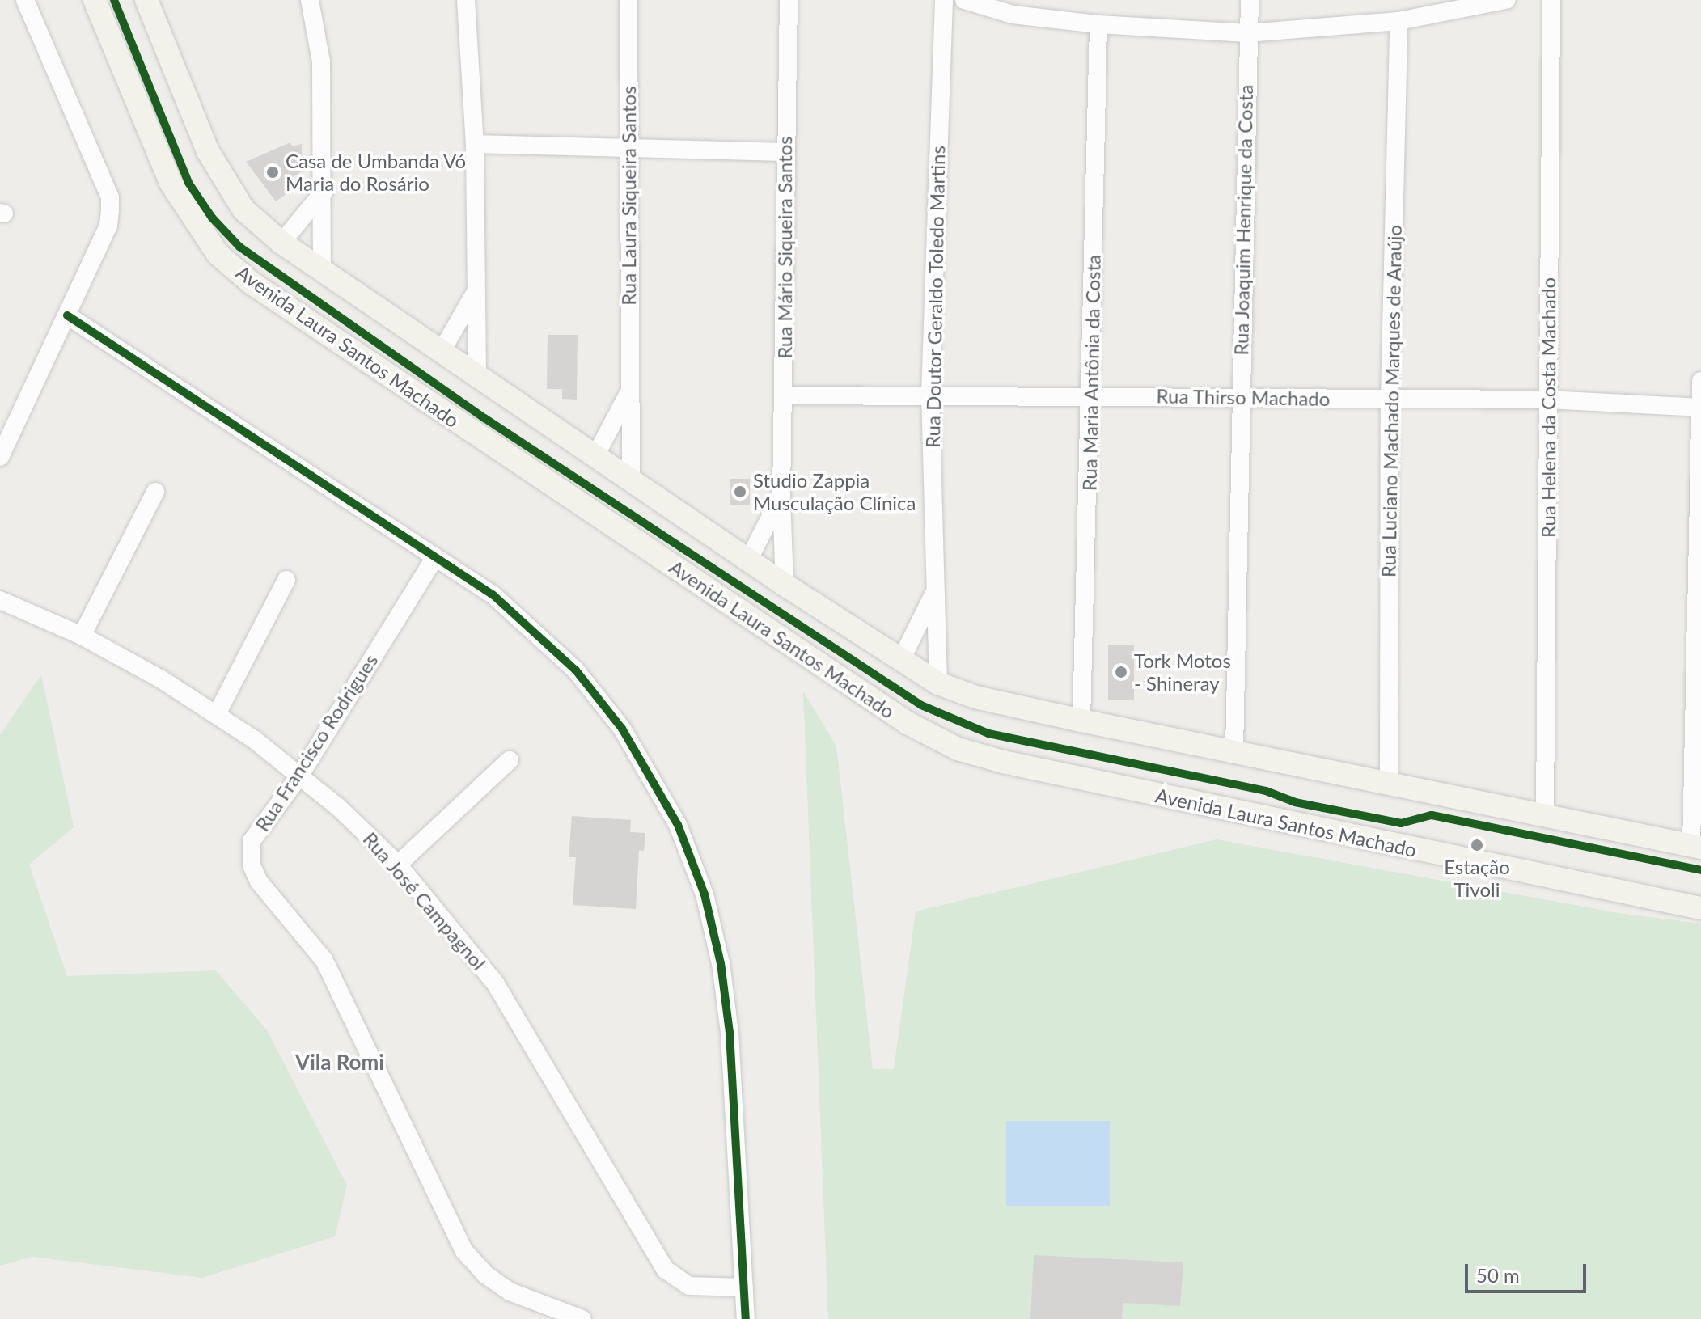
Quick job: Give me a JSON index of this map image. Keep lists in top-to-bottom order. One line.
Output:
{"streets":{"main road":["Avenida Laura Santos Machado"],"street":["Rua Laura Siqueira Santos","Rua Joaquim Henrique da Costa","Rua Mário Siqueira Santos","Rua Doutor Geraldo Toledo Martins","Rua Maria Antônia da Costa","Rua Thirso Machado","Rua Luciano Machado Marques de Araújo","Rua Helena da Costa Machado","Rua Francisco Rodrigues","Rua José Campagnol"]},"crossings":[["Rua Joaquim Henrique da Costa","Rua Thirso Machado"],["Rua Mário Siqueira Santos","Rua Thirso Machado"],["Rua Doutor Geraldo Toledo Martins","Rua Thirso Machado"],["Rua Maria Antônia da Costa","Rua Thirso Machado"],["Rua Thirso Machado","Rua Luciano Machado Marques de Araújo"],["Rua Thirso Machado","Rua Helena da Costa Machado"],["Rua Francisco Rodrigues","Rua José Campagnol"]],"districts":["Vila Romi"],"places":["Casa de Umbanda Vó Maria do Rosário","Studio Zappia Musculação Clínica","Tork Motos - Shineray","Estação Tivoli"],"scale_bar":"50 m"}
